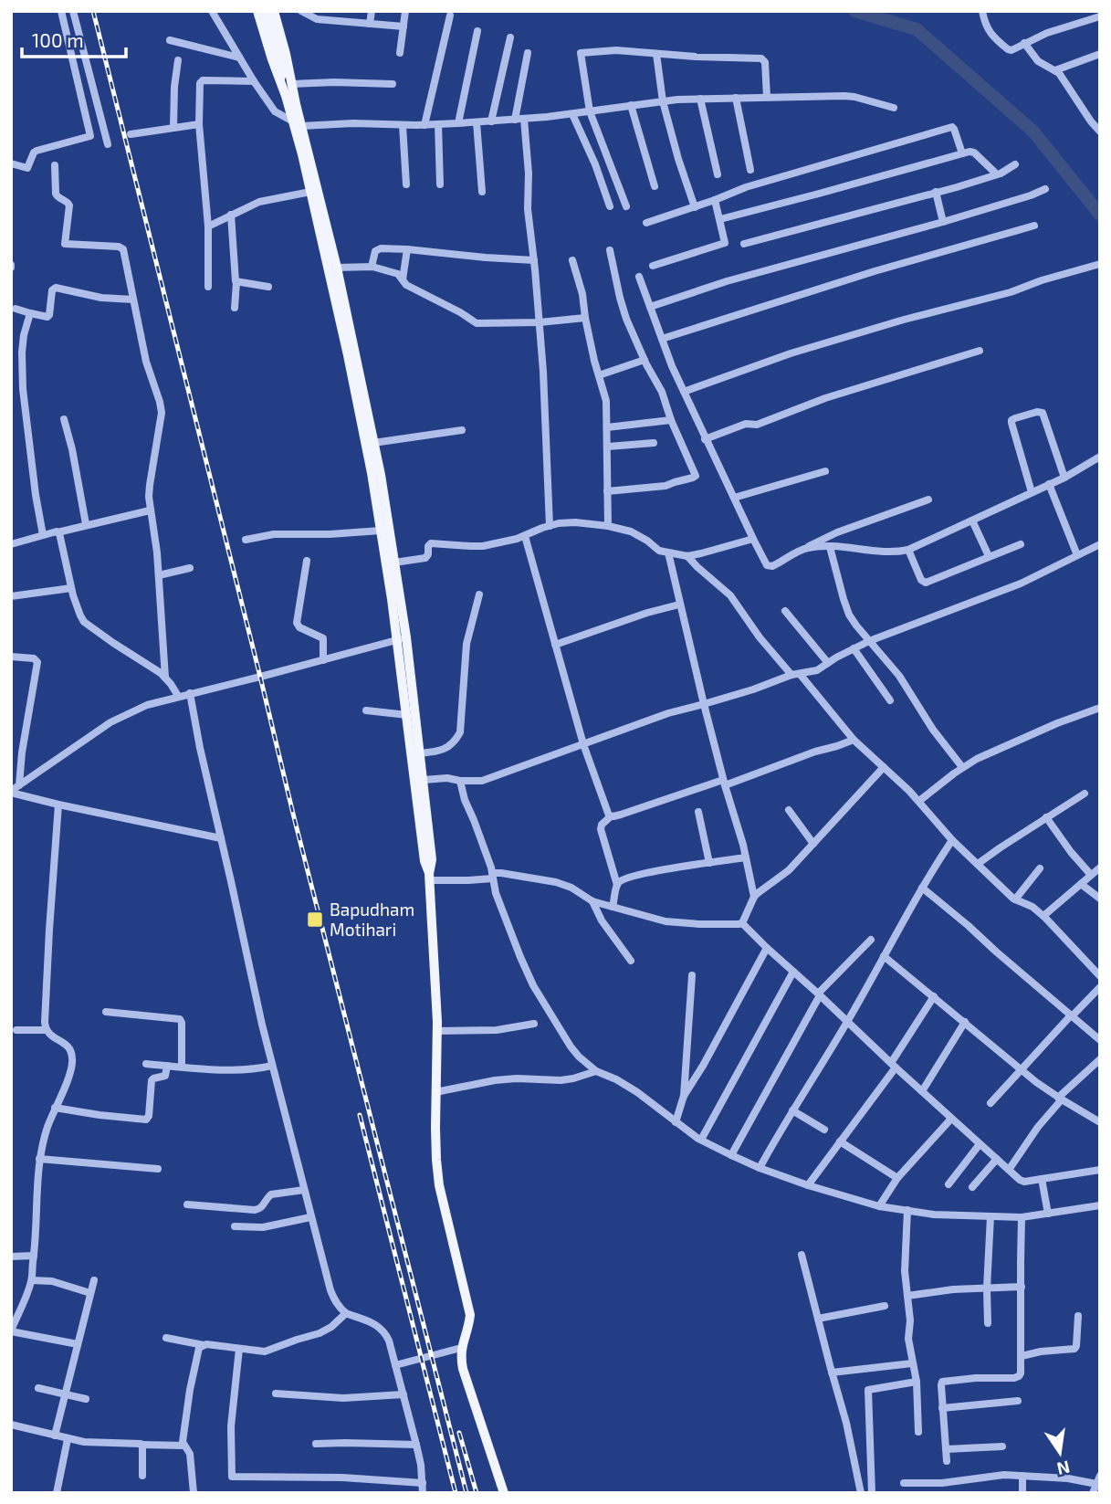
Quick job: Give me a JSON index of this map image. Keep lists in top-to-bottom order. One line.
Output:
{"places":{"transit":["Bapudham Motihari"]},"scale_bar":"100 m","north":"bottom"}
